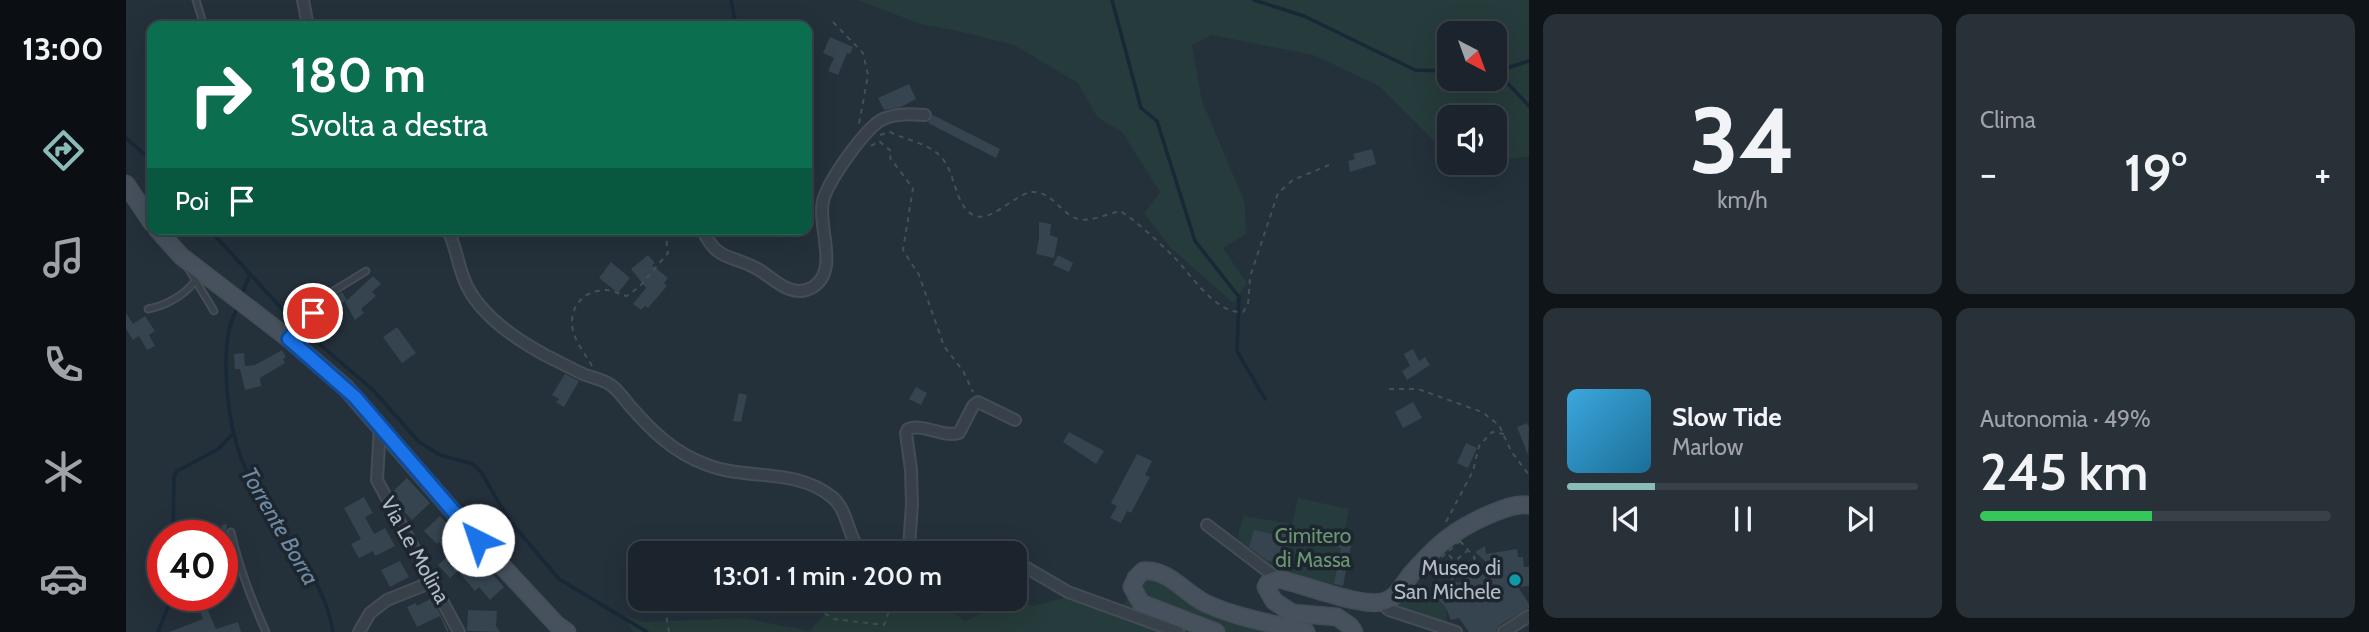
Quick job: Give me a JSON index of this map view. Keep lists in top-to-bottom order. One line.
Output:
{"streets":{"street":["Via Le Molina"]},"water":["Torrente Borra"],"parks":["Cimitero di Massa"],"places":["Museo di San Michele"],"north":"bottom right","page":{"tabs":"13:00","tile":[["34","km/h"],"Clima",["Autonomia · 49%","245 km"]],"turn":["180 m","Svolta a destra"],"heat":["−","19°","+"],"then":"Poi","song":["Slow Tide","Marlow"],"limit":"40","trip":"13:01 · 1 min · 200 m"}}
